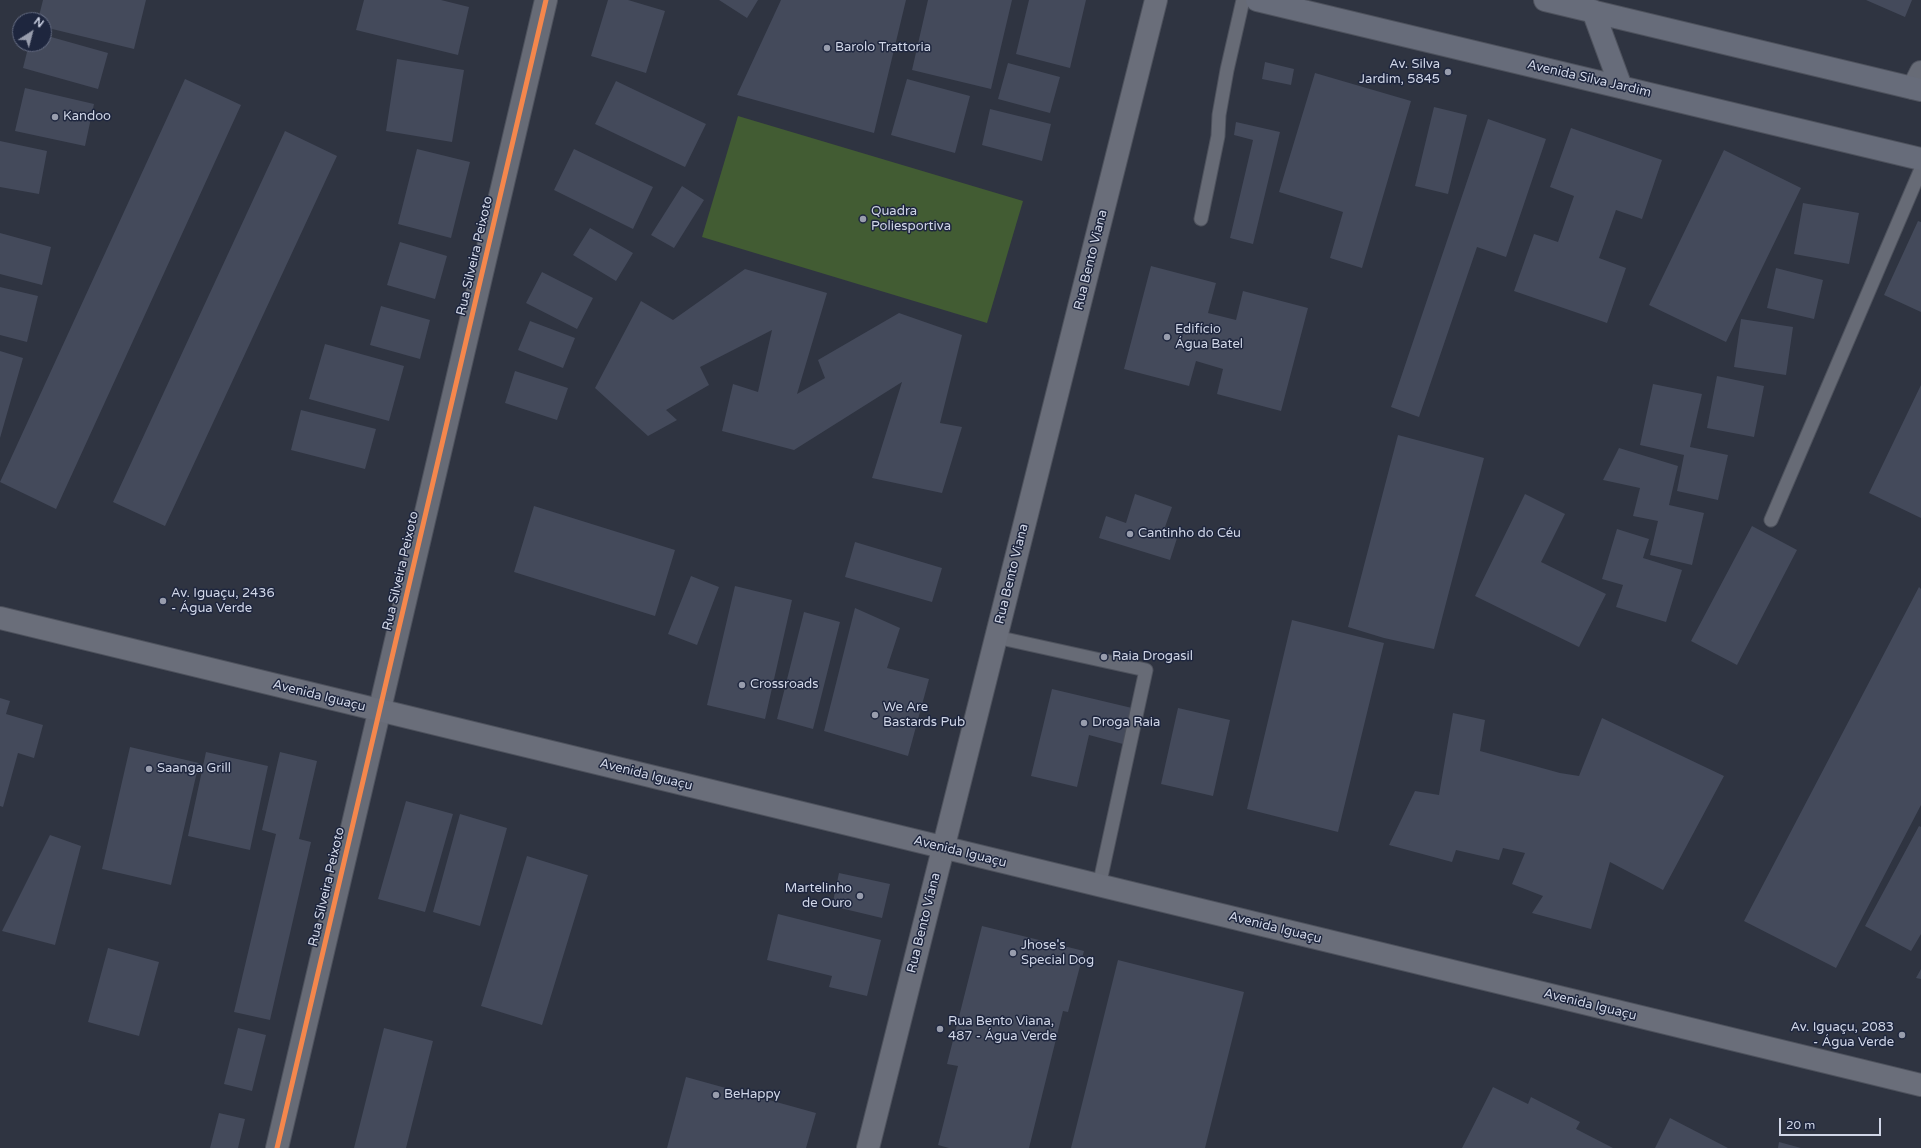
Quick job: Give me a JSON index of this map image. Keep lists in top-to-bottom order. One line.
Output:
{"streets":{"main road":["Avenida Silva Jardim","Rua Bento Viana","Avenida Iguaçu"],"street":["Rua Silveira Peixoto"]},"crossings":[["Rua Silveira Peixoto","Avenida Iguaçu"],["Rua Bento Viana","Avenida Iguaçu"]],"places":["Barolo Trattoria","Av. Silva Jardim, 5845","Kandoo","Quadra Poliesportiva","Edifício Água Batel","Cantinho do Céu","Av. Iguaçu, 2436 - Água Verde","Raia Drogasil","Crossroads","We Are Bastards Pub","Droga Raia","Saanga Grill","Martelinho de Ouro","Jhose's Special Dog","Rua Bento Viana, 487 - Água Verde","Av. Iguaçu, 2083 - Água Verde","BeHappy"],"scale_bar":"20 m","north":"top right"}
